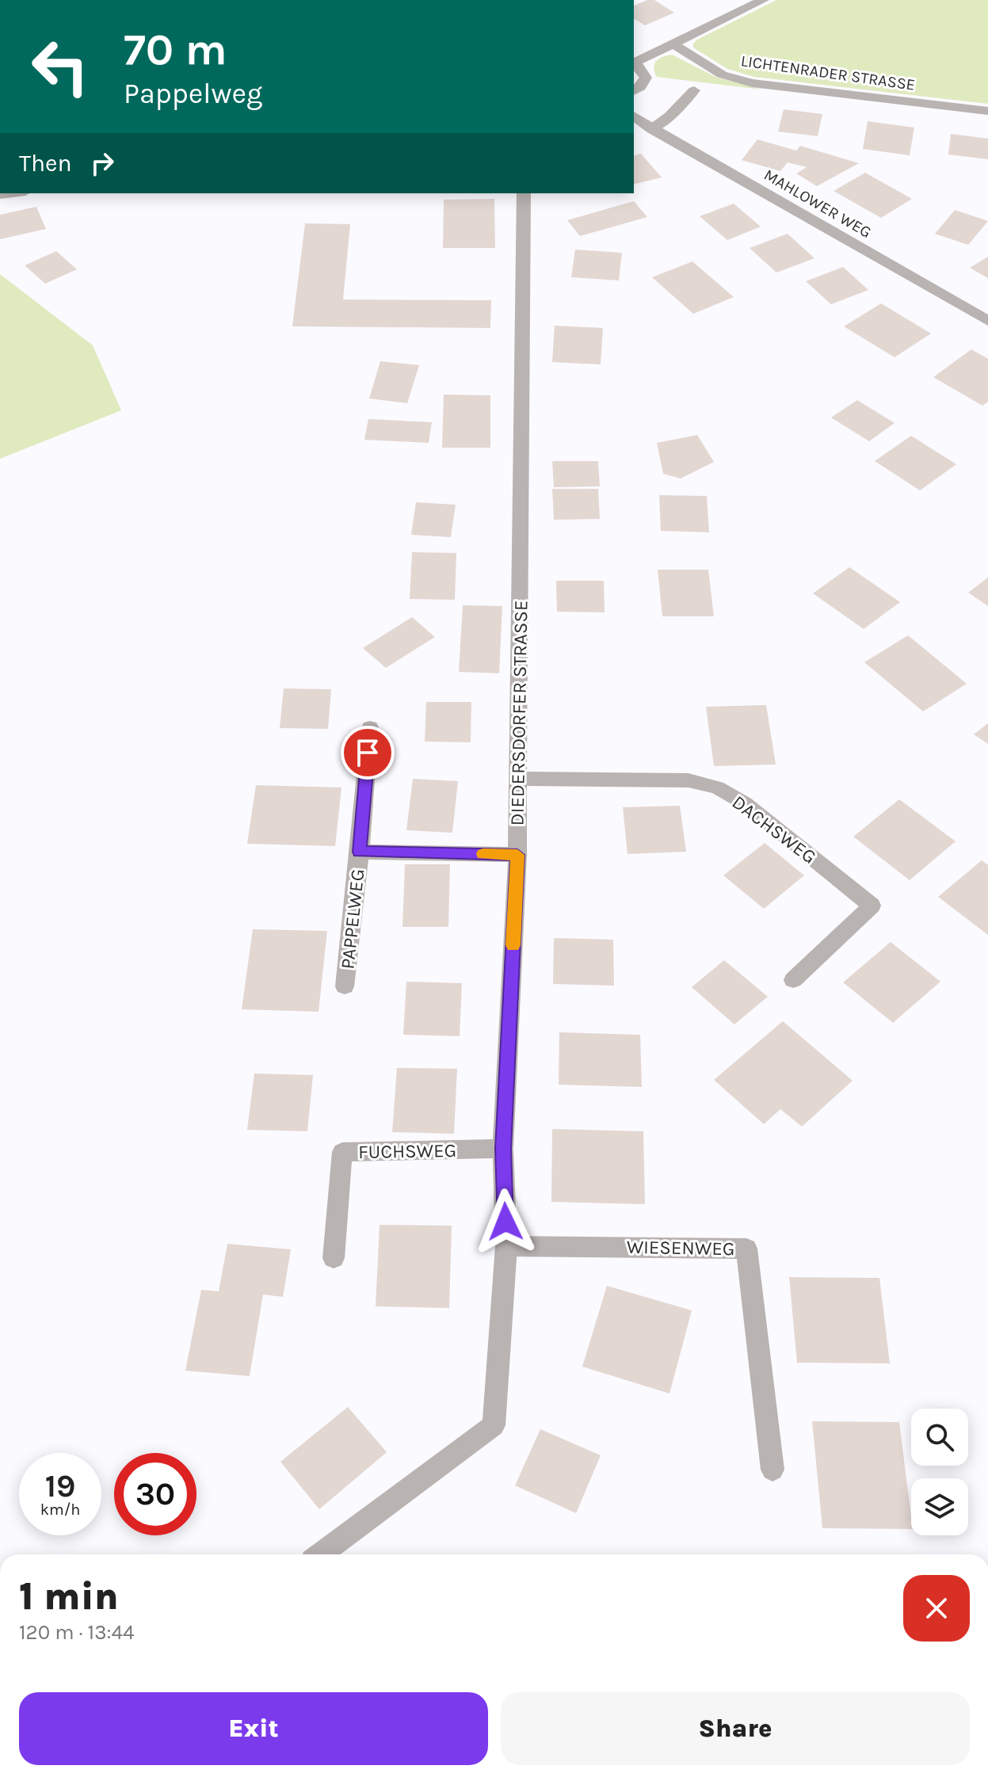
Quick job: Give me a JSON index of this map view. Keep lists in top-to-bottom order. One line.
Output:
{"streets":{"street":["LICHTENRADER STRASSE","MAHLOWER WEG","DIEDERSDORFER STRASSE","DACHSWEG","PAPPELWEG","FUCHSWEG","WIESENWEG"]},"crossings":[["DIEDERSDORFER STRASSE","DACHSWEG"],["DIEDERSDORFER STRASSE","PAPPELWEG"],["DIEDERSDORFER STRASSE","FUCHSWEG"],["DIEDERSDORFER STRASSE","WIESENWEG"]],"page":{"turn":["70 m","Pappelweg"],"then":"Then","speed":"19 km/h","limit":"30","heading":["1 min","120 m · 13:44"],"buttons":["Exit","Share"]}}
